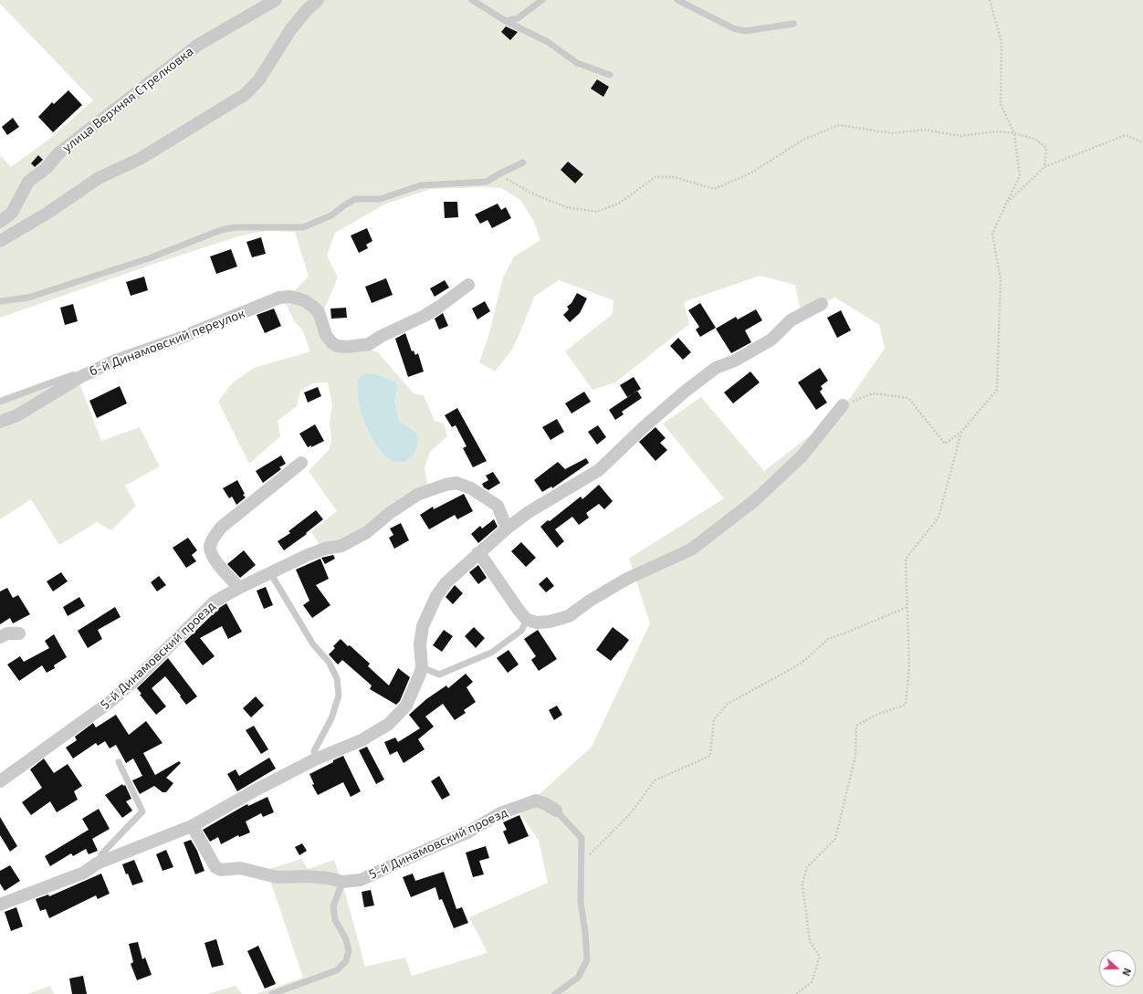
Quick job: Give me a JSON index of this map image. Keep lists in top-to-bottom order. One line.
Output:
{"streets":{"street":["улица Верхняя Стрелковка","6-й Динамовский переулок","5-й Динамовский проезд"]},"north":"right"}
